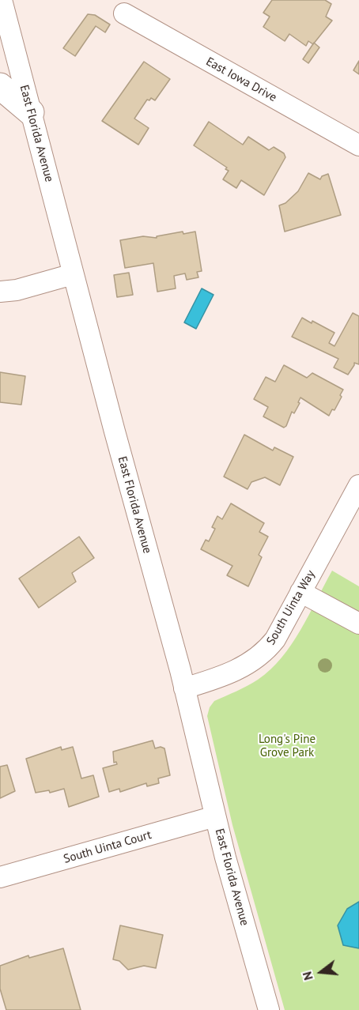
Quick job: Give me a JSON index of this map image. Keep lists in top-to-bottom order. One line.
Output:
{"streets":{"street":["East Iowa Drive","East Florida Avenue","South Uinta Way","South Uinta Court"]},"crossings":[["East Florida Avenue","South Uinta Way"],["East Florida Avenue","South Uinta Court"]],"parks":["Long's Pine Grove Park"],"north":"left"}
